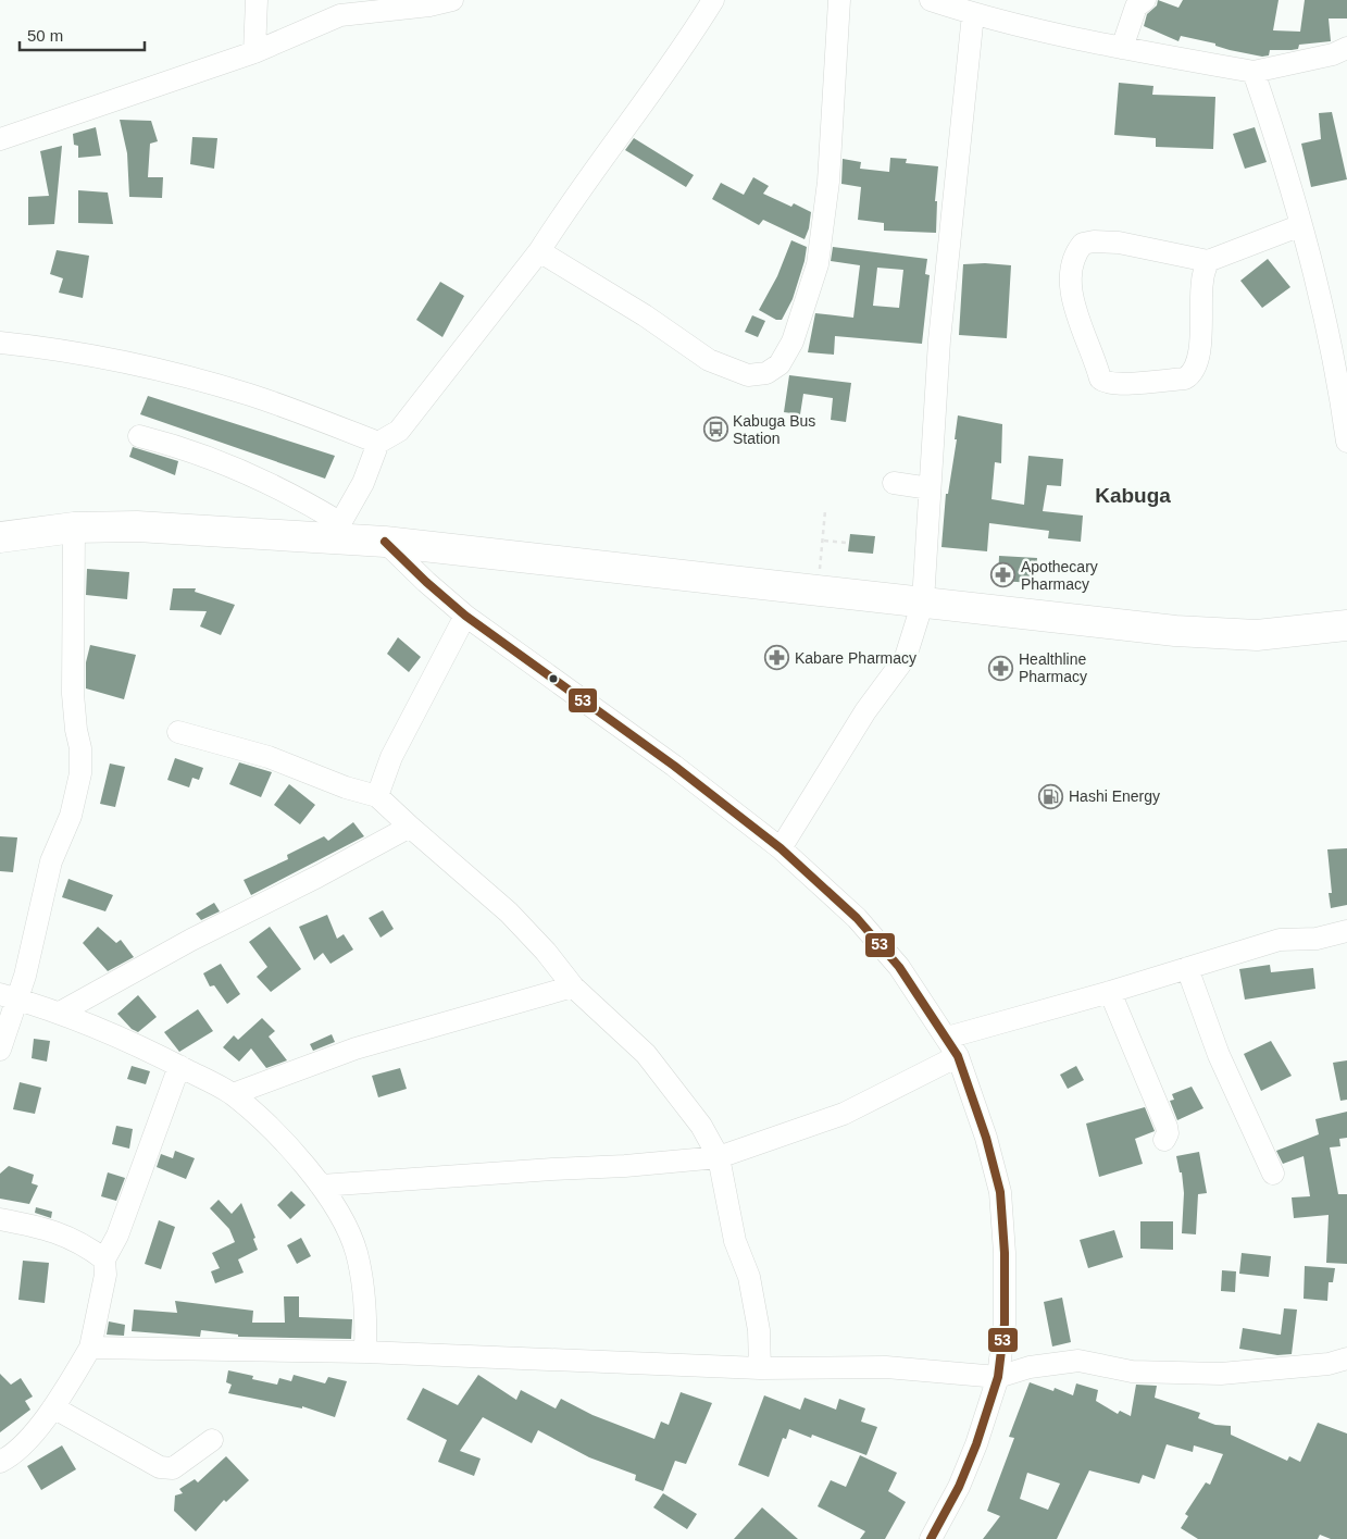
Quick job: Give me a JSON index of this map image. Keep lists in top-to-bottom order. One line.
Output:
{"districts":["Kabuga"],"places":{"bus stop":["Kabuga Bus Station"],"pharmacy":["Apothecary Pharmacy","Kabare Pharmacy","Healthline Pharmacy"],"fuel station":["Hashi Energy"]},"lines":["transit line 53"],"scale_bar":"50 m"}
